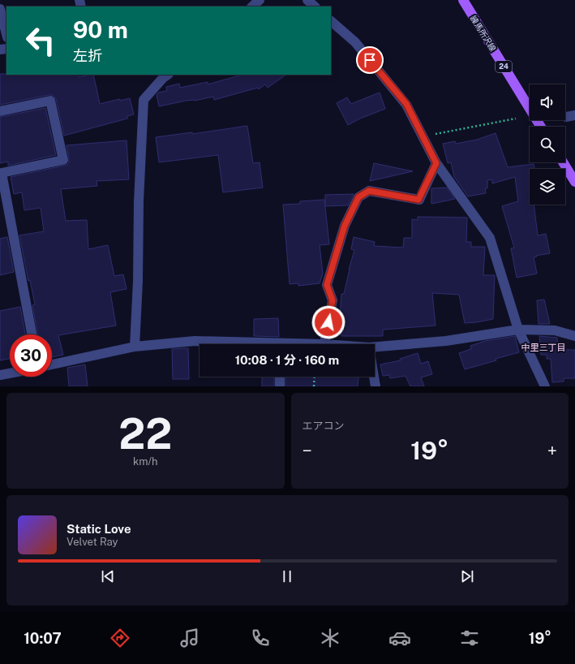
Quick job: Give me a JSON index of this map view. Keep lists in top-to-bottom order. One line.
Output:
{"streets":{"main road":["練馬所沢線","24"]},"districts":["中里三丁目"],"page":{"turn":["90 m","左折"],"limit":"30","trip":"10:08 · 1 分 · 160 m","tile":[["22","km/h"],"エアコン"],"heat":["−","19°","+"],"song":["Static Love","Velvet Ray"],"tabs":["10:07","19°"]}}
